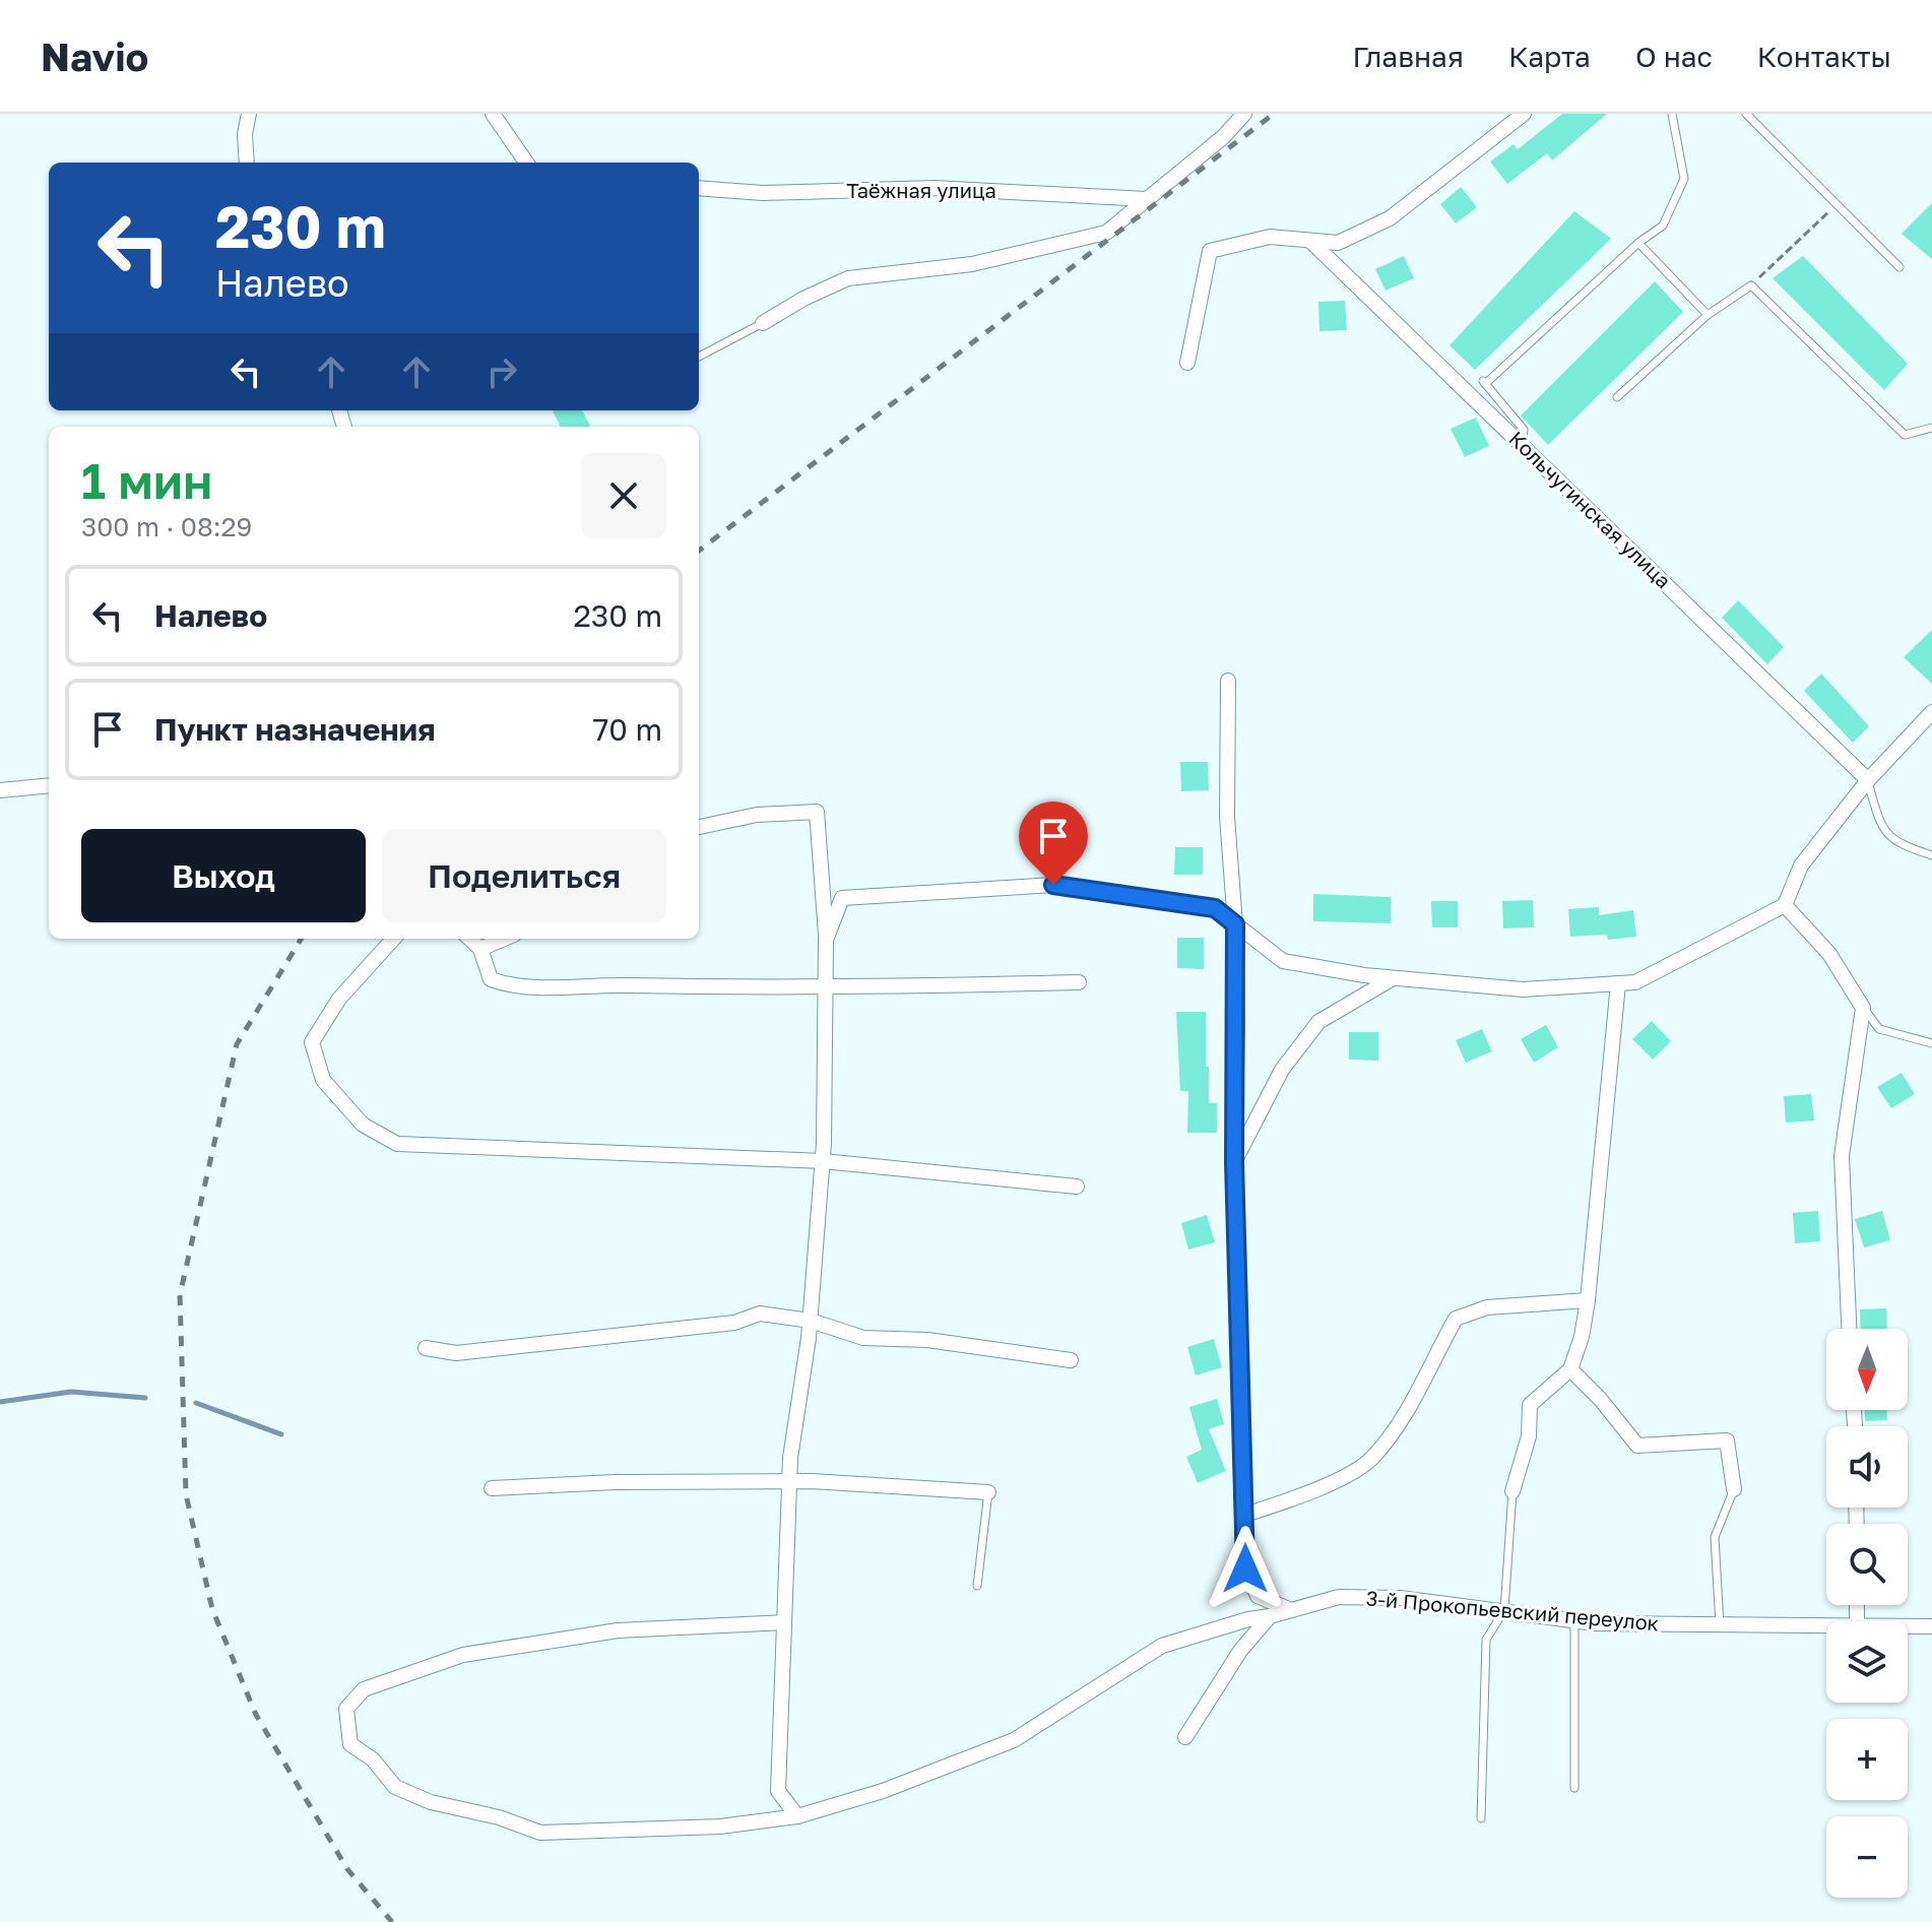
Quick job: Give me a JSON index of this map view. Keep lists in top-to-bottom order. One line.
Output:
{"streets":{"street":["Таёжная улица","Кольчугинская улица","3-й Прокопьевский переулок"]},"north":"bottom","page":{"header":"Navio","nav":["Главная","Карта","О нас","Контакты"],"turn":["230 m","Налево"],"heading":["1 мин","300 m · 08:29"],"list":[{"name":"Налево","value":"230 m"},{"name":"Пункт назначения","value":"70 m"}],"buttons":["Выход","Поделиться"],"map_buttons":["+","−"]}}
